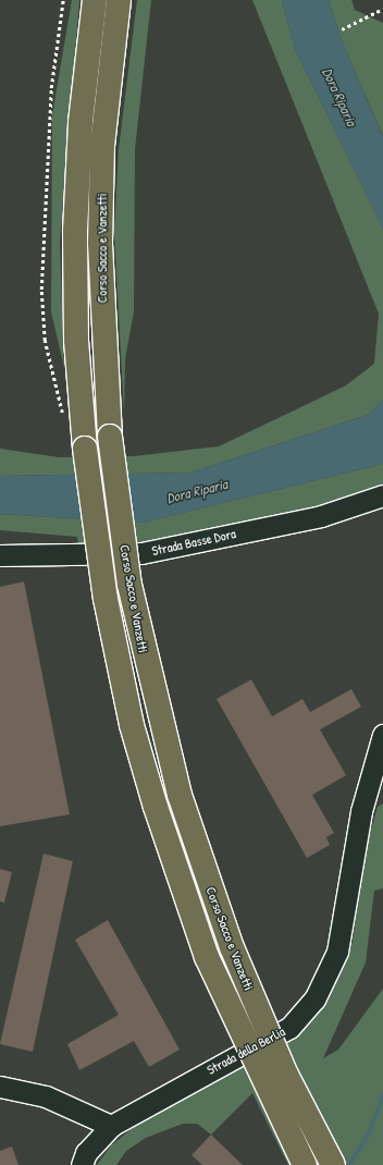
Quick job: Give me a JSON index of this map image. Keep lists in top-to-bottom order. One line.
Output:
{"streets":{"main road":["Corso Sacco e Vanzetti"],"street":["Strada Basse Dora","Strada della Berlia"]},"water":["Dora Riparia"]}
